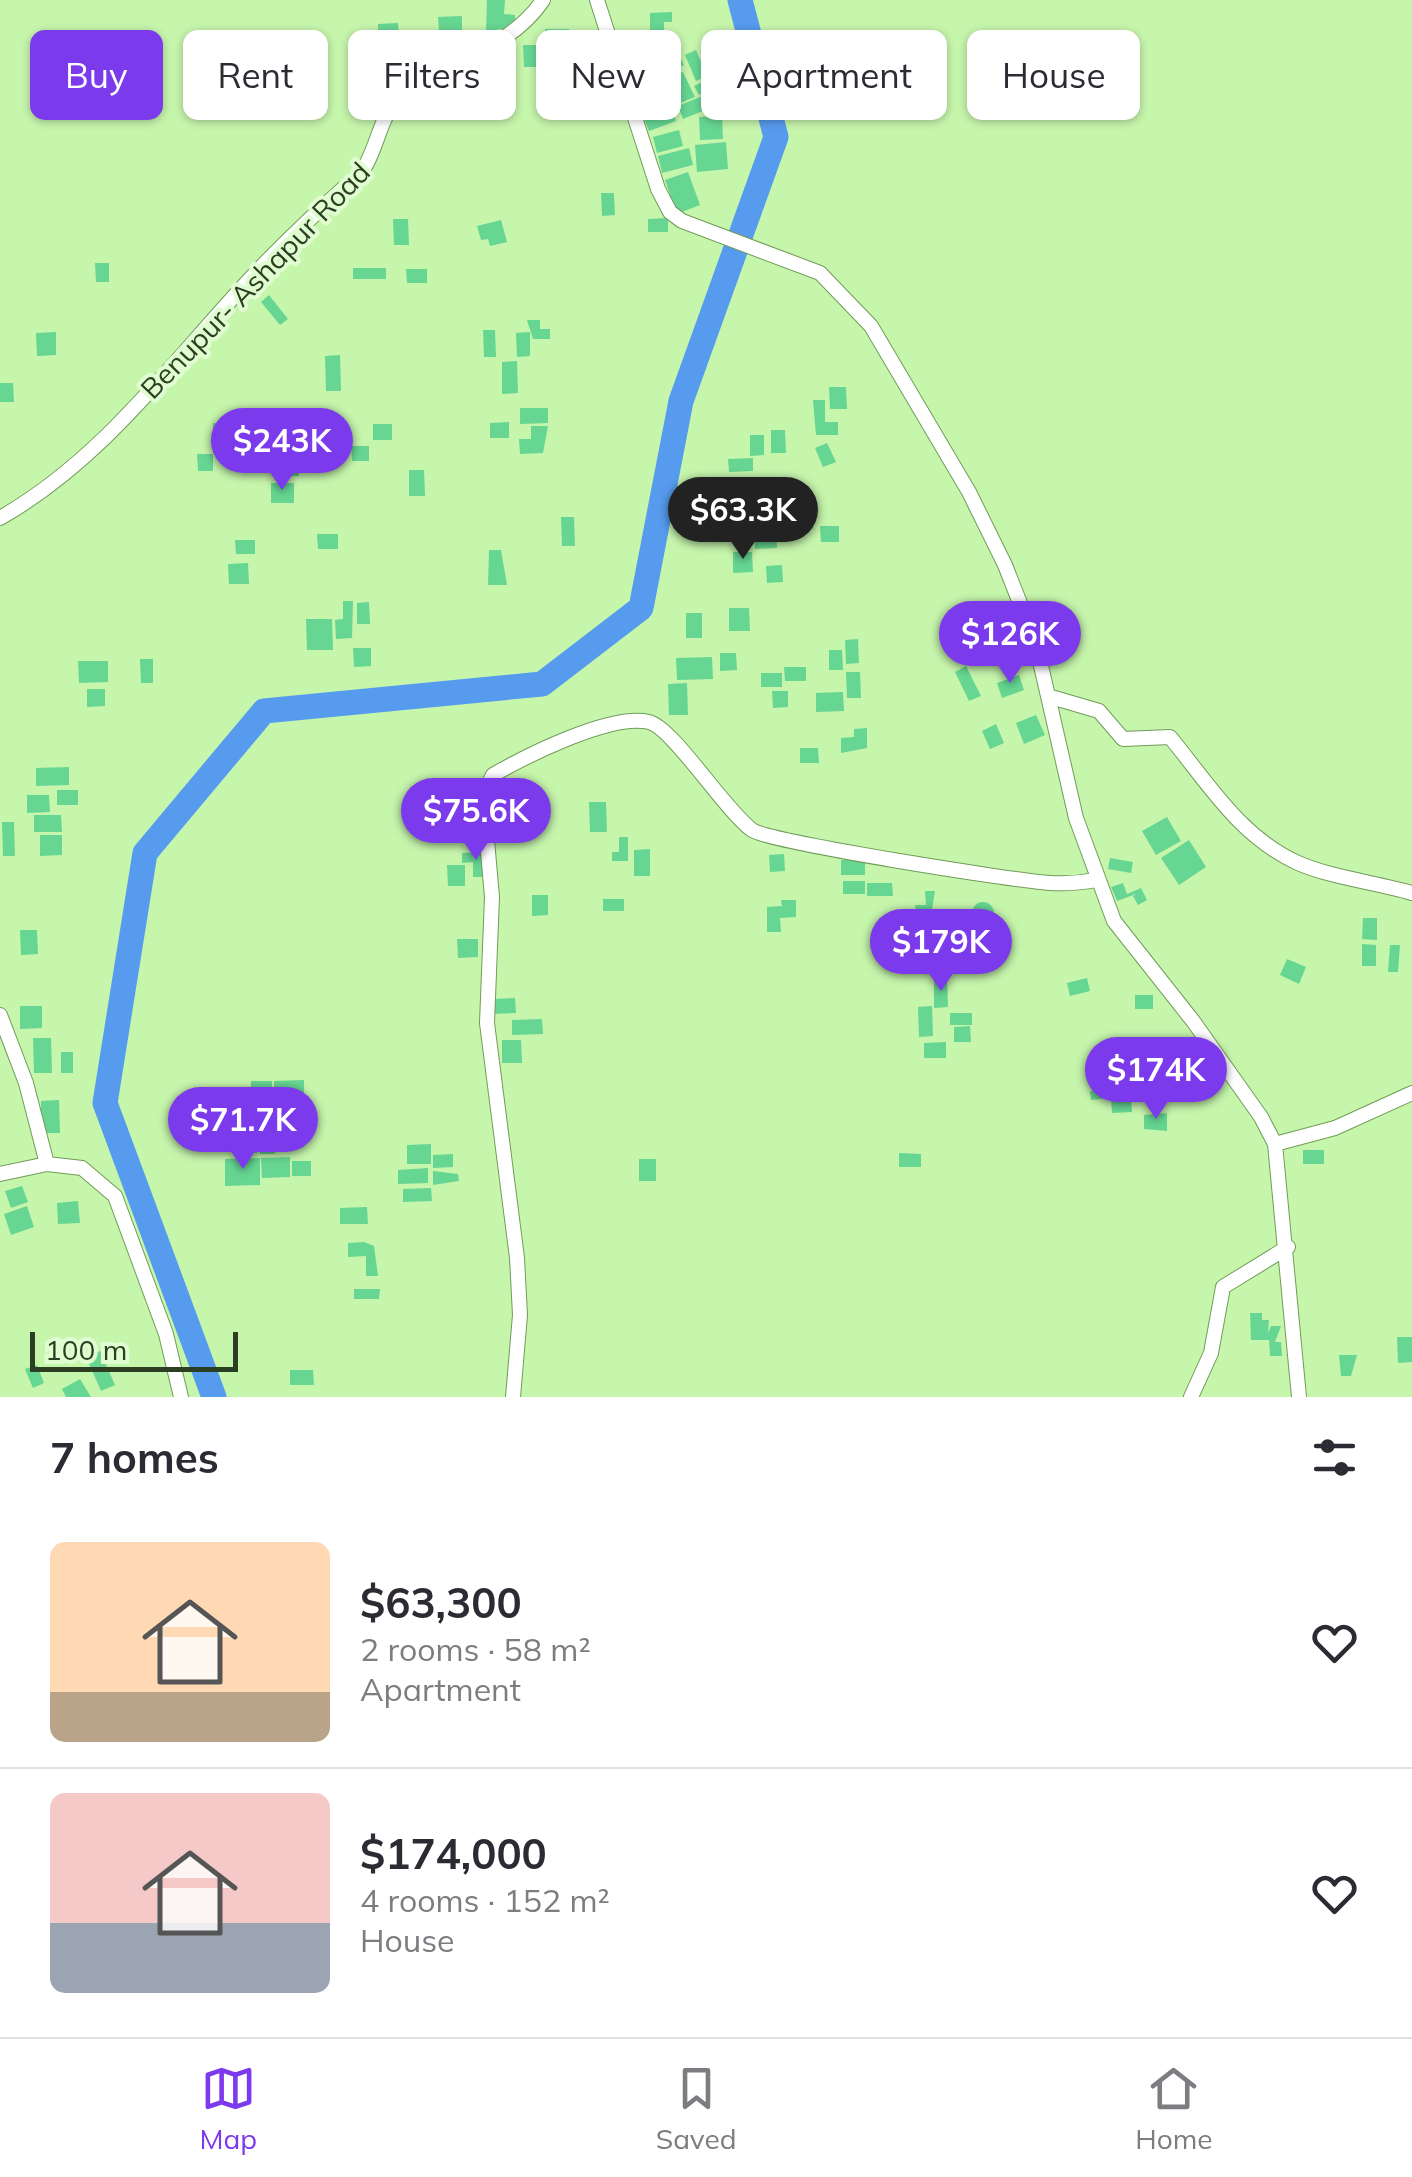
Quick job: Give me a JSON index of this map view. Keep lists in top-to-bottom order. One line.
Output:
{"streets":{"street":["Benupur- Ashapur Road"]},"scale_bar":"100 m","page":{"chip":["Buy","Rent","Filters","New","Apartment","House"],"price":["$243K","$63.3K","$126K","$75.6K","$179K","$174K","$71.7K"],"scale":"100 m","heading":"7 homes","list":[{"name":"$63,300","note":"2 rooms · 58 m² · Apartment"},{"name":"$174,000","note":"4 rooms · 152 m² · House"}],"tabs":["Map","Saved","Home"]}}
